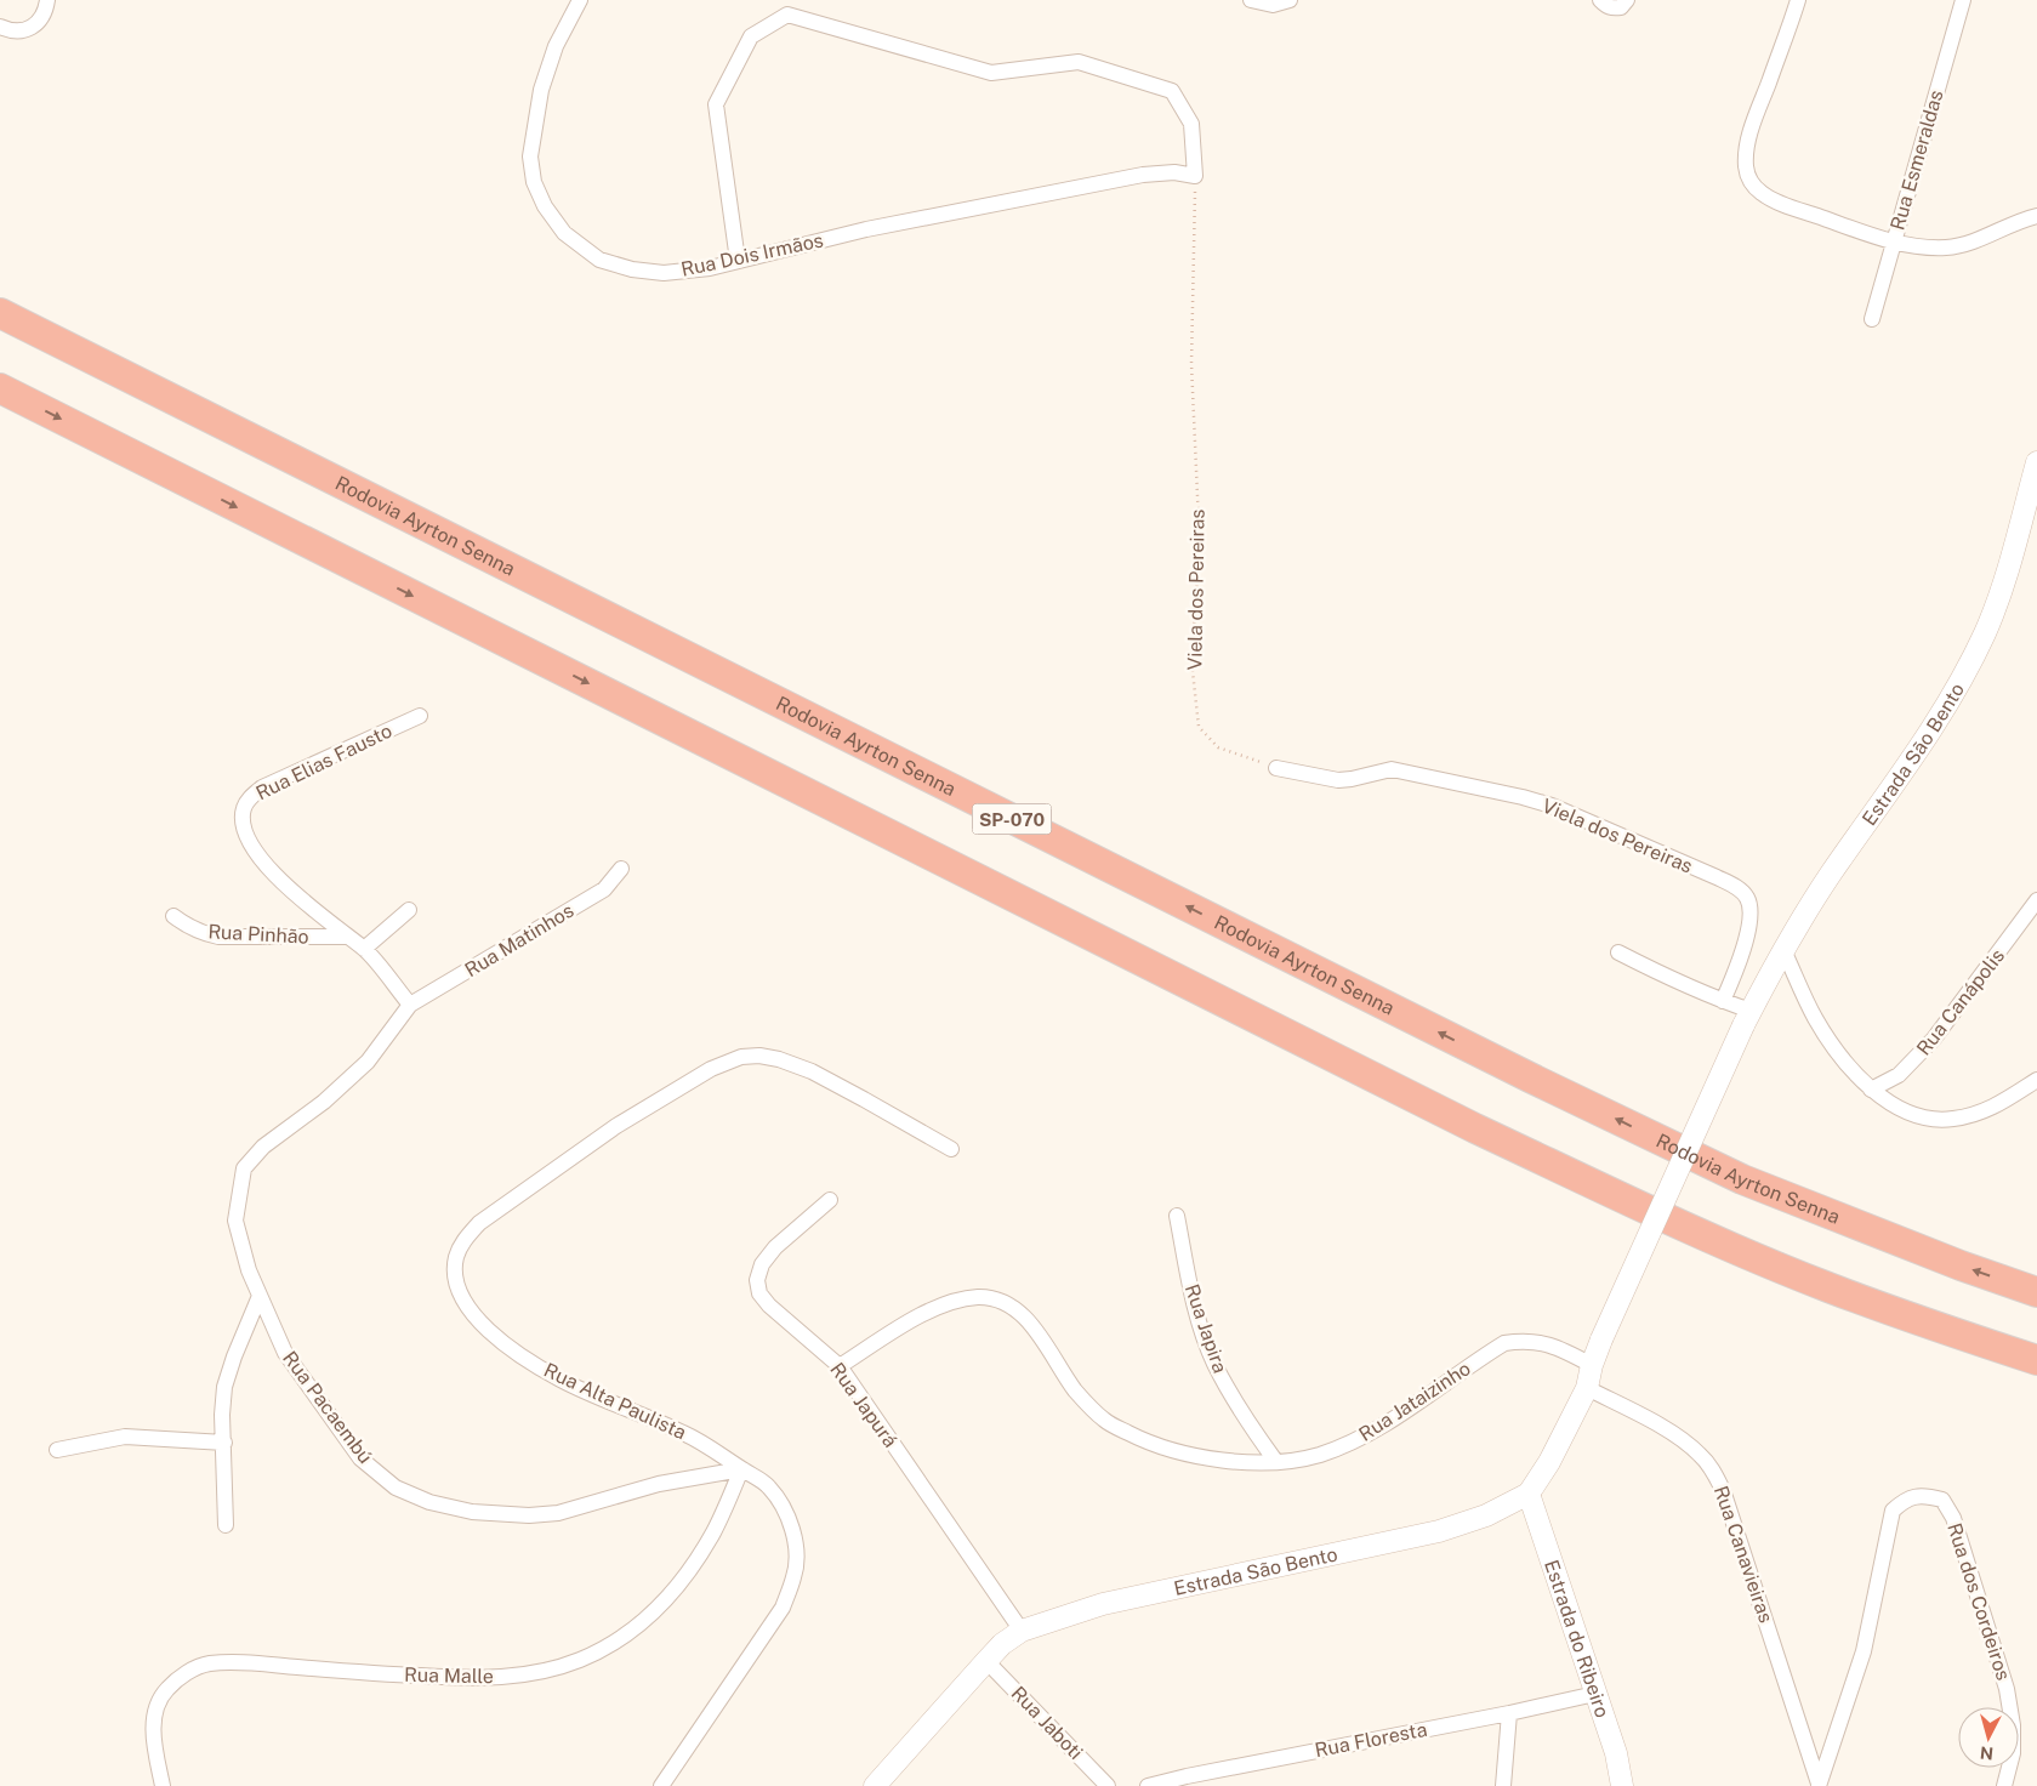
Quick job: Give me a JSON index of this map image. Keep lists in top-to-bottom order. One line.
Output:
{"streets":{"highway":["Rodovia Ayrton Senna","SP-070"],"street":["Rua Esmeraldas","Rua Dois Irmãos","Viela dos Pereiras","Estrada São Bento","Rua Elias Fausto","Rua Pinhão","Rua Matinhos","Rua Canápolis","Rua Japira","Rua Alta Paulista","Rua Jataizinho","Rua Japurá","Rua Pacaembú","Rua Canavieiras","Rua dos Cordeiros","Estrada do Ribeiro","Rua Malle","Rua Jaboti","Rua Floresta"]},"crossings":[["Rua Dois Irmãos","Viela dos Pereiras"],["Estrada São Bento","Rua Jataizinho"],["Estrada São Bento","Rua Japurá"],["Estrada São Bento","Rua Canavieiras"],["Estrada São Bento","Estrada do Ribeiro"],["Estrada São Bento","Rua Jaboti"],["Rua Elias Fausto","Rua Pinhão"],["Rua Elias Fausto","Rua Matinhos"],["Rua Elias Fausto","Rua Pacaembú"],["Rua Matinhos","Rua Pacaembú"],["Rua Japira","Rua Jataizinho"],["Rua Alta Paulista","Rua Pacaembú"],["Rua Alta Paulista","Rua Malle"],["Rua Jataizinho","Rua Japurá"],["Rua Pacaembú","Rua Malle"],["Rua Canavieiras","Rua dos Cordeiros"],["Estrada do Ribeiro","Rua Floresta"]],"north":"bottom"}
